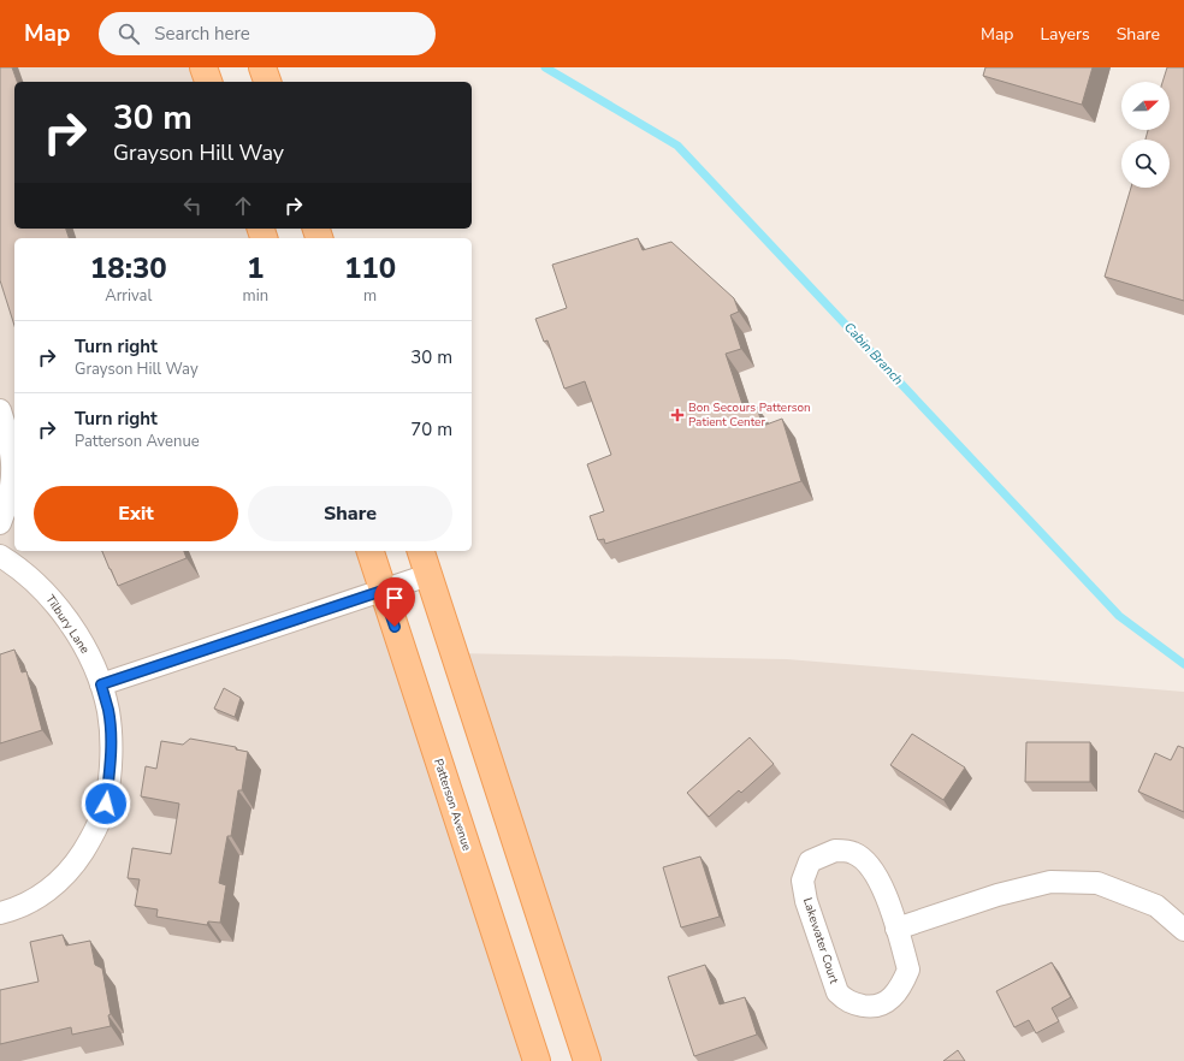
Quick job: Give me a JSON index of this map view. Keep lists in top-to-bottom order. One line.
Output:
{"streets":{"main road":["Patterson Avenue"],"street":["Tilbury Lane","Lakewater Court"]},"water":["Cabin Branch"],"places":{"health":["Bon Secours Patterson Patient Center"]},"north":"right","page":{"header":"Map","search":"Search here","nav":["Map","Layers","Share"],"turn":["30 m","Grayson Hill Way"],"eta":["18:30","Arrival","1","min","110","m"],"list":[{"name":"Turn right","note":"Grayson Hill Way","value":"30 m"},{"name":"Turn right","note":"Patterson Avenue","value":"70 m"}],"buttons":["Exit","Share"]}}
